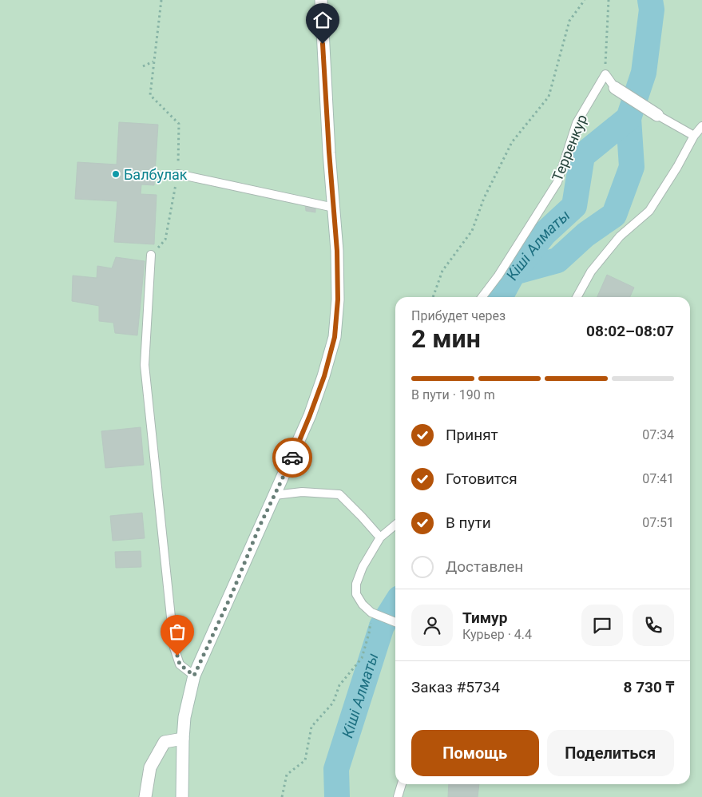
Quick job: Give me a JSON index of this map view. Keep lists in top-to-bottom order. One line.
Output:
{"streets":{"lane":["Терренкур"]},"water":["Кіші Алматы"],"places":["Балбулак"],"page":{"heading":["2 мин","Прибудет через","08:02–08:07"],"panel":["Тимур","Курьер · 4.4","Заказ #5734","8 730 ₸"],"bar":"В пути · 190 m","list":[["Принят","07:34"],["Готовится","07:41"],["В пути","07:51"],"Доставлен"],"buttons":["Помощь","Поделиться"]}}
